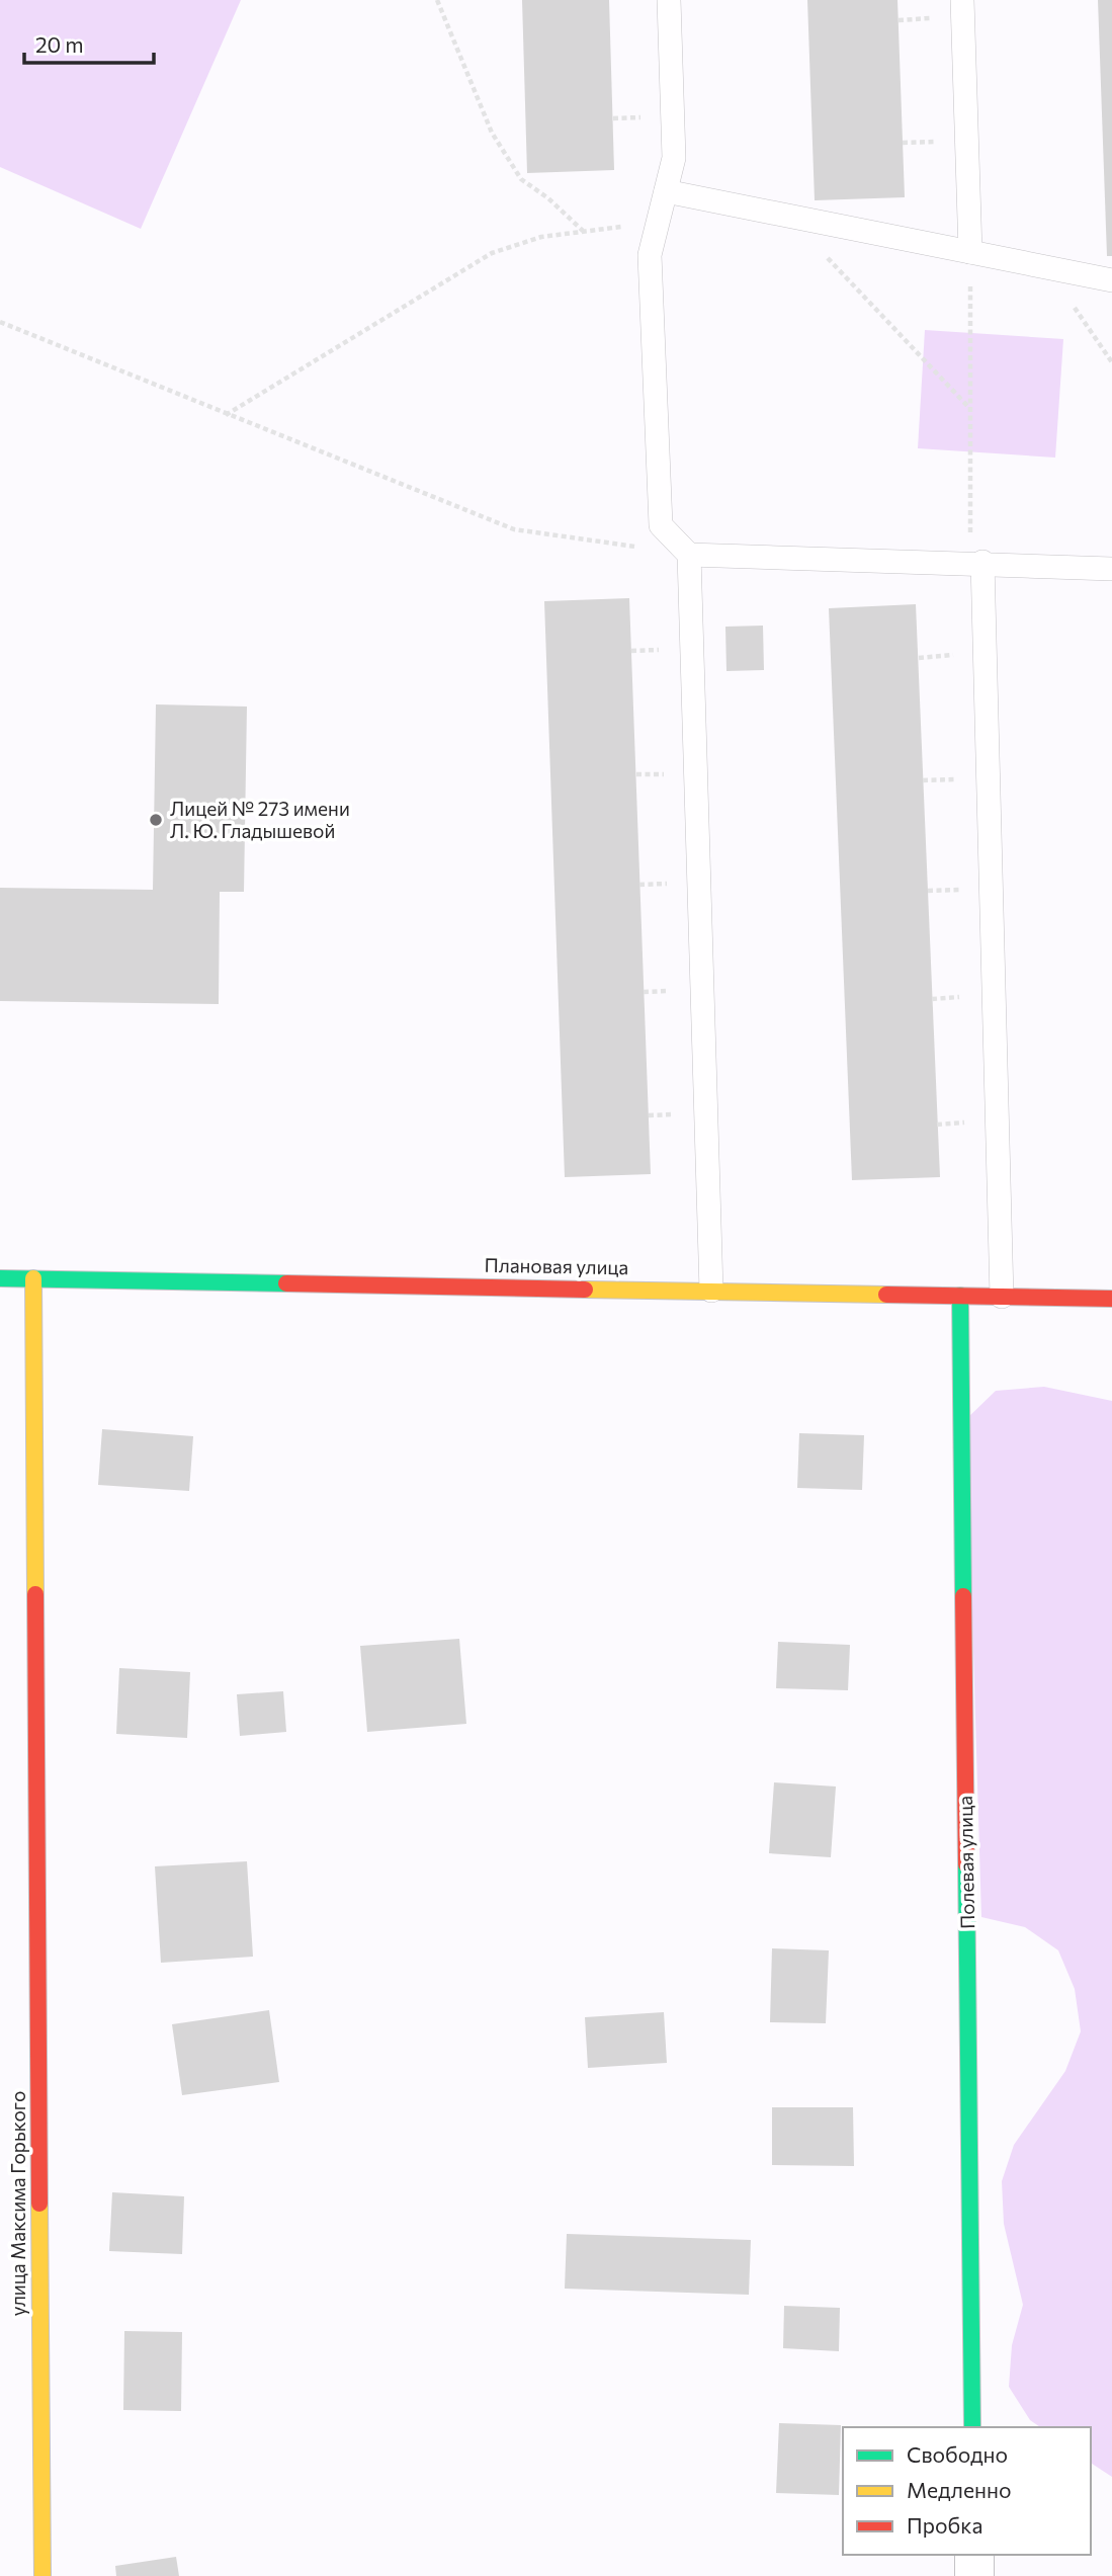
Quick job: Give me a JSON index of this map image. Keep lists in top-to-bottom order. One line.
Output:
{"streets":{"street":["Плановая улица","Полевая улица","улица Максима Горького"]},"crossings":[["Плановая улица","Полевая улица"],["Плановая улица","улица Максима Горького"]],"places":["Лицей № 273 имени Л. Ю. Гладышевой"],"legend":["Свободно","Медленно","Пробка"],"scale_bar":"20 m"}
